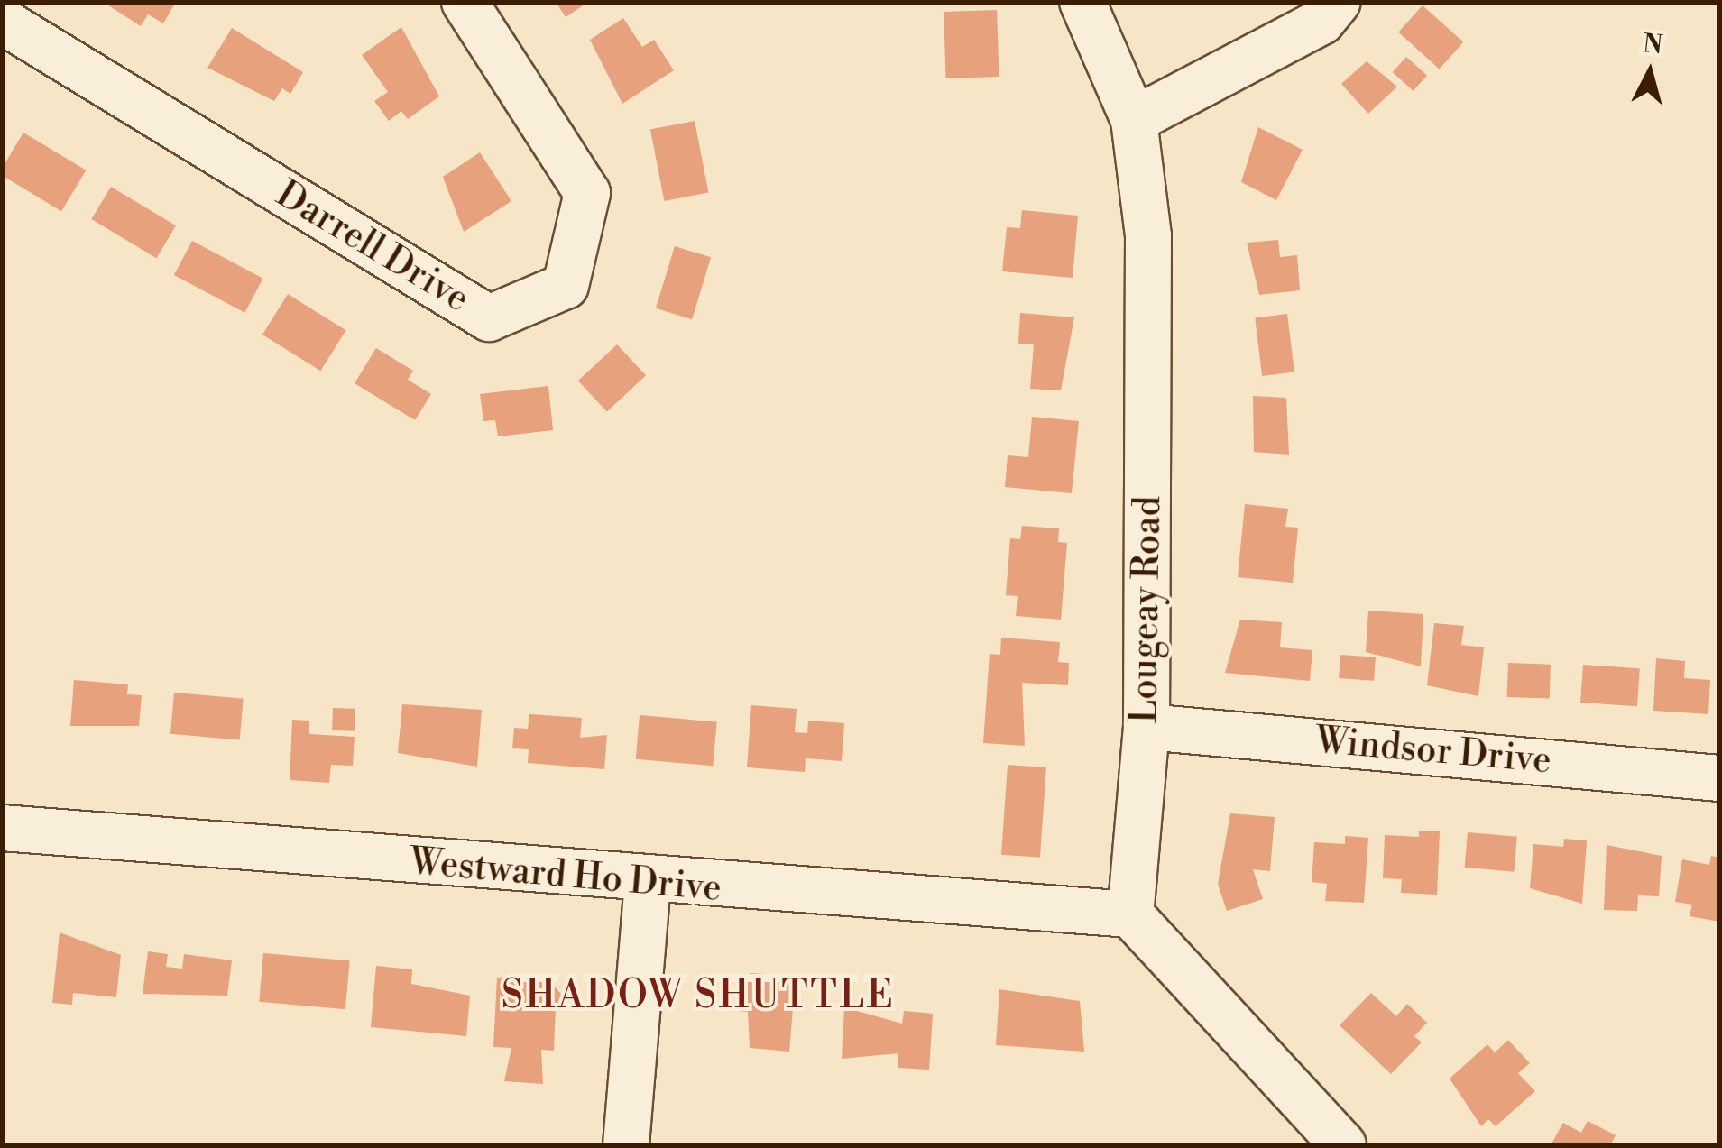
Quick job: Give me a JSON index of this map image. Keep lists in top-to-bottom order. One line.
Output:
{"streets":{"street":["Darrell Drive","Lougeay Road","Windsor Drive","Westward Ho Drive"]},"crossings":[["Lougeay Road","Windsor Drive"],["Lougeay Road","Westward Ho Drive"]],"districts":["SHADOW SHUTTLE"],"north":"top"}
